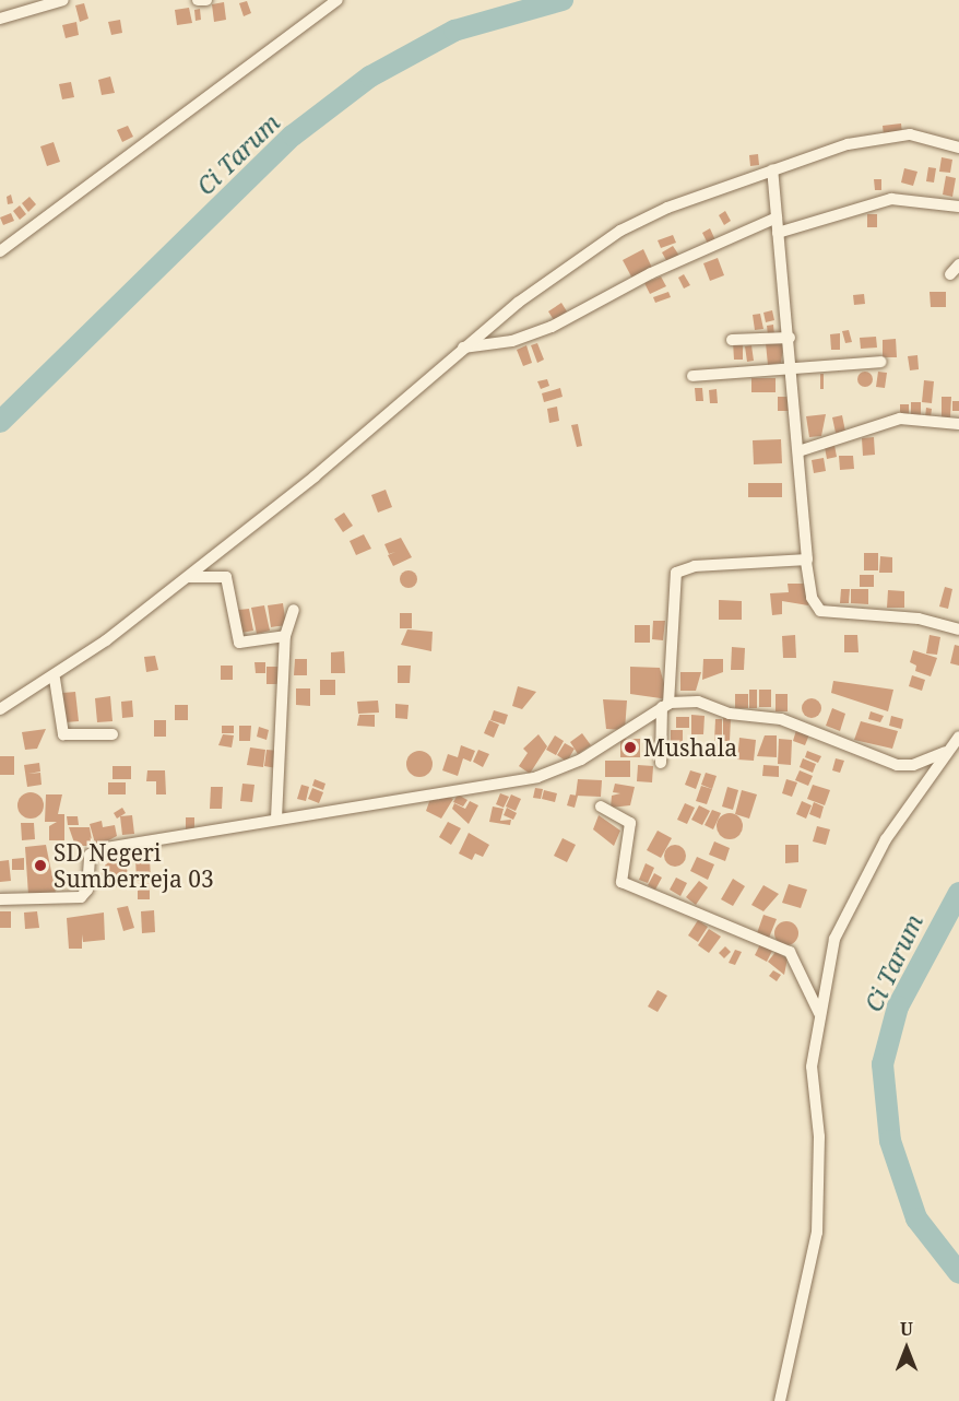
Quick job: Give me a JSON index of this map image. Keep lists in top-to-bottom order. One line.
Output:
{"water":["Ci Tarum"],"places":["Mushala","SD Negeri Sumberreja 03"],"north":"top"}
